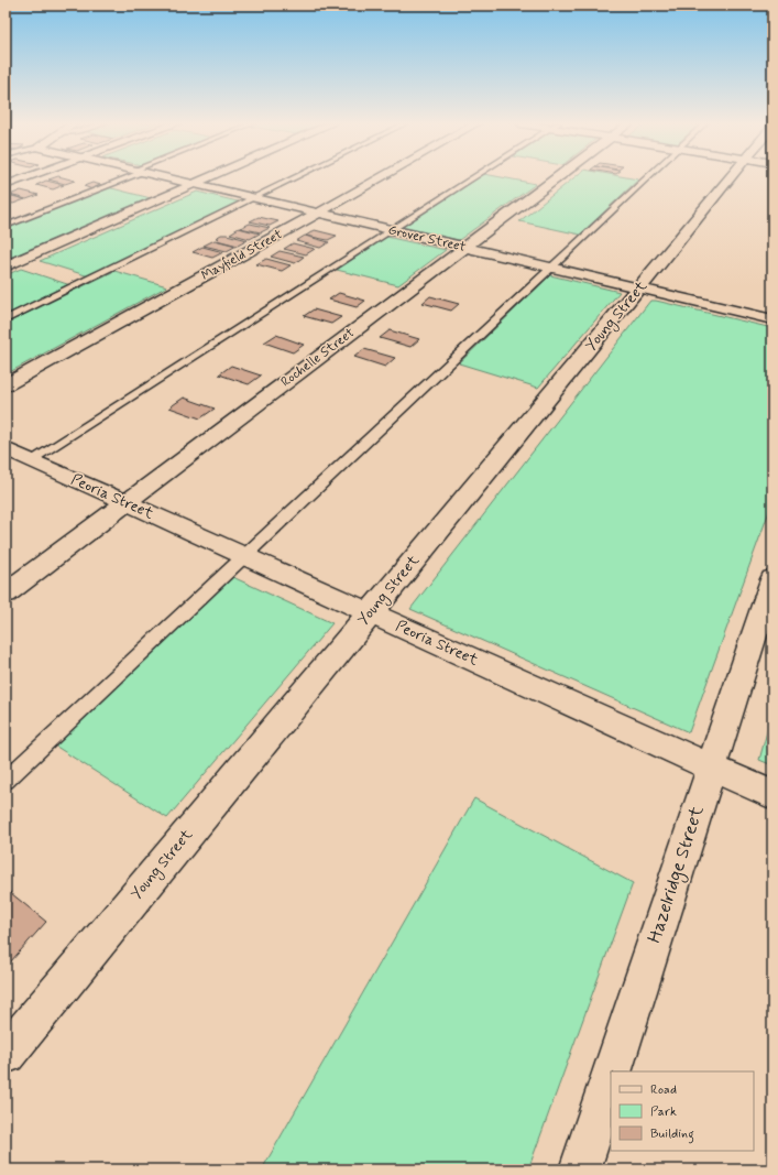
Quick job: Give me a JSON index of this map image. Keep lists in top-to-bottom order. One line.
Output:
{"streets":{"street":["Grover Street","Mayfield Street","Young Street","Rochelle Street","Peoria Street","Hazelridge Street"]},"crossings":[["Grover Street","Mayfield Street"],["Grover Street","Young Street"],["Grover Street","Rochelle Street"],["Young Street","Peoria Street"],["Rochelle Street","Peoria Street"],["Peoria Street","Hazelridge Street"]],"legend":["Road","Park","Building"]}
